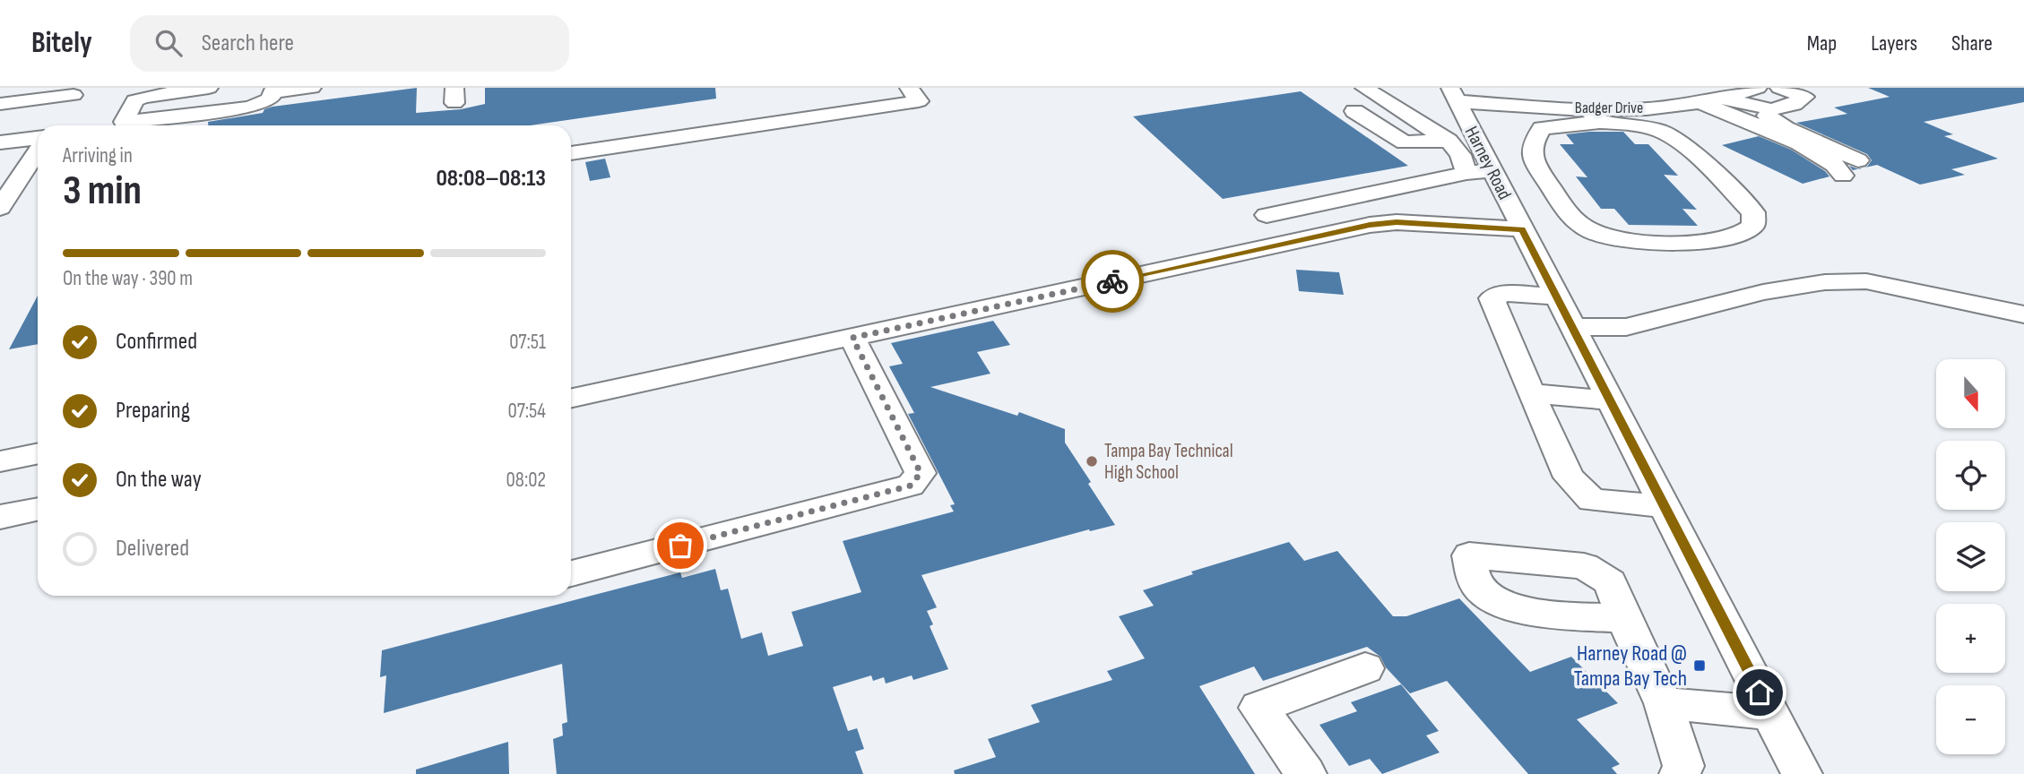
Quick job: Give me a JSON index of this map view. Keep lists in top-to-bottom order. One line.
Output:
{"streets":{"street":["Badger Drive","Harney Road"]},"crossings":[["Badger Drive","Harney Road"]],"places":{"other":["Tampa Bay Technical High School"],"transit":["Harney Road @ Tampa Bay Tech"]},"north":"bottom","page":{"header":"Bitely","search":"Search here","nav":["Map","Layers","Share"],"heading":["3 min","Arriving in","08:08–08:13"],"bar":"On the way · 390 m","list":[["Confirmed","07:51"],["Preparing","07:54"],["On the way","08:02"],"Delivered"],"map_buttons":["+","−"]}}
